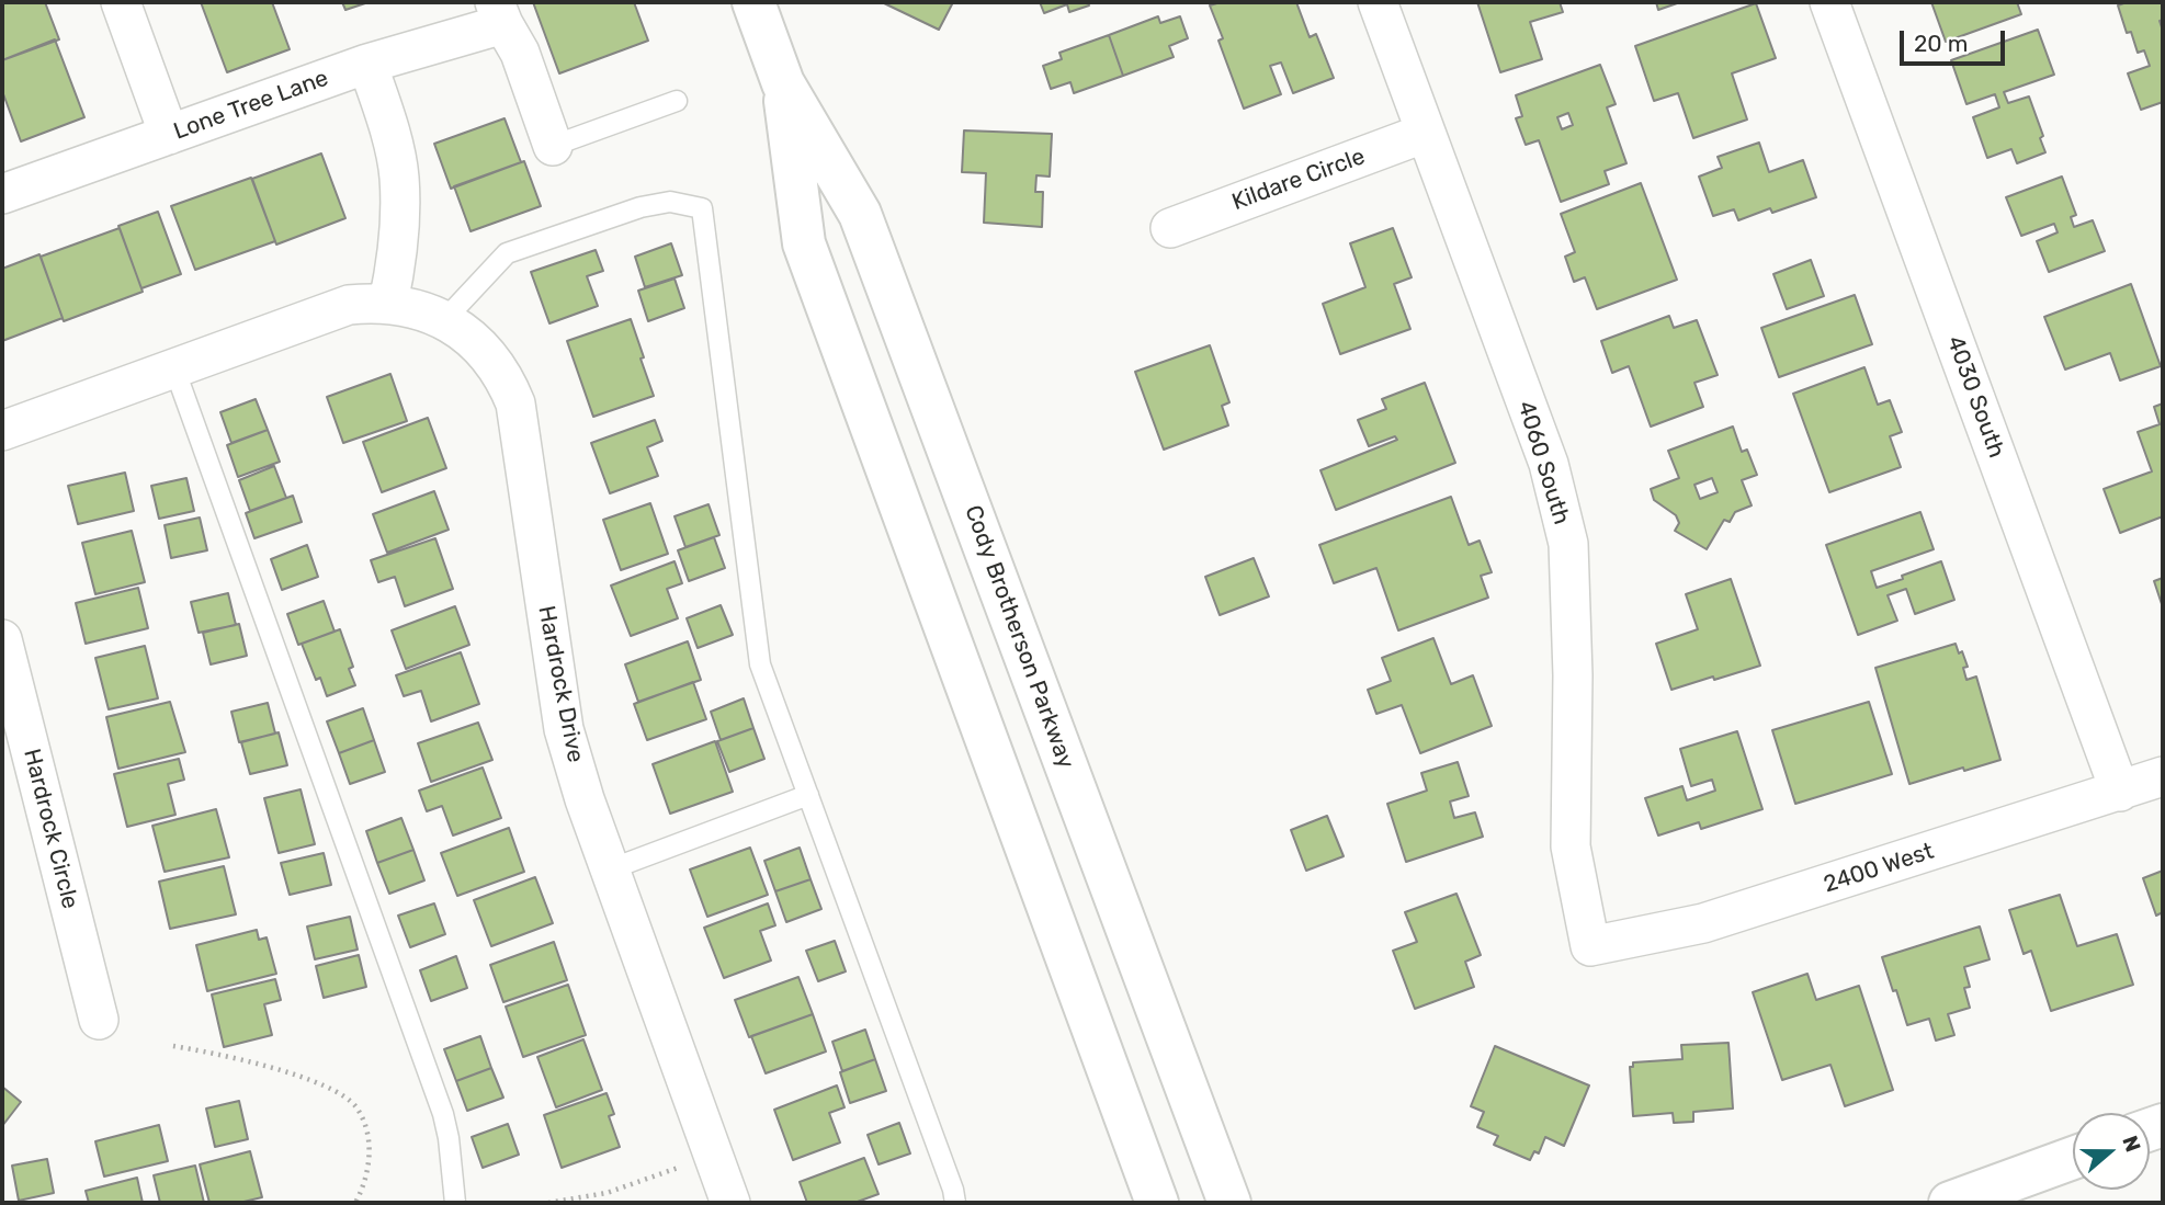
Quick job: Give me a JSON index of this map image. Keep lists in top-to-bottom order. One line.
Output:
{"streets":{"main road":["Cody Brotherson Parkway"],"street":["Lone Tree Lane","Kildare Circle","4030 South","4060 South","Hardrock Drive","Hardrock Circle","2400 West"]},"crossings":[["Kildare Circle","4060 South"],["4030 South","2400 West"],["4060 South","2400 West"]],"scale_bar":"20 m","north":"right"}
